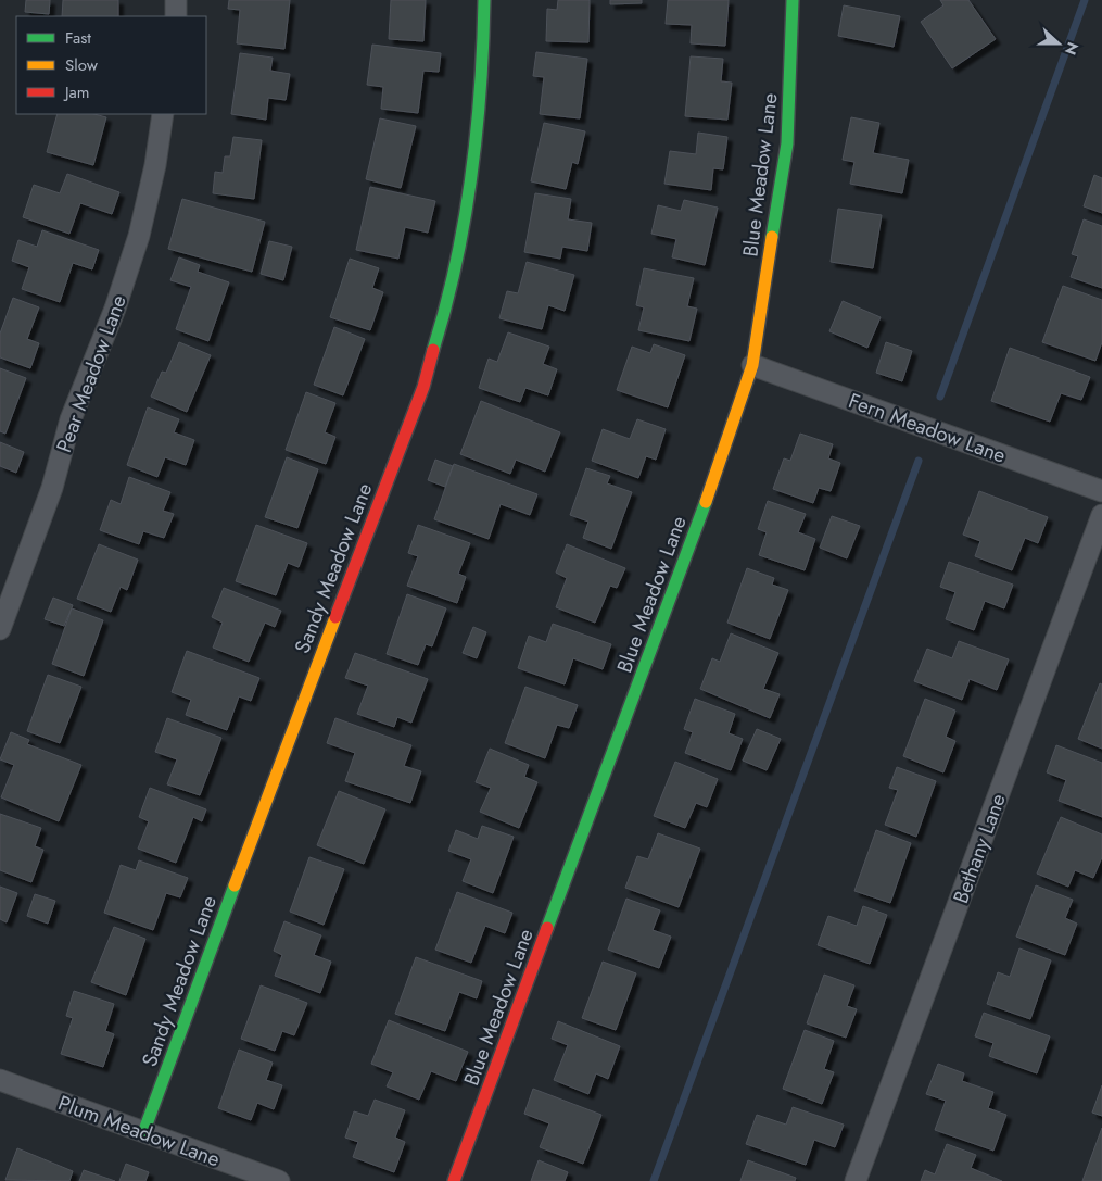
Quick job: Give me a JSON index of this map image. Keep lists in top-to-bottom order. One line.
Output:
{"streets":{"street":["Blue Meadow Lane","Pear Meadow Lane","Fern Meadow Lane","Sandy Meadow Lane","Bethany Lane","Plum Meadow Lane"]},"crossings":[["Blue Meadow Lane","Fern Meadow Lane"],["Sandy Meadow Lane","Plum Meadow Lane"]],"legend":["Fast","Slow","Jam"],"north":"right"}
